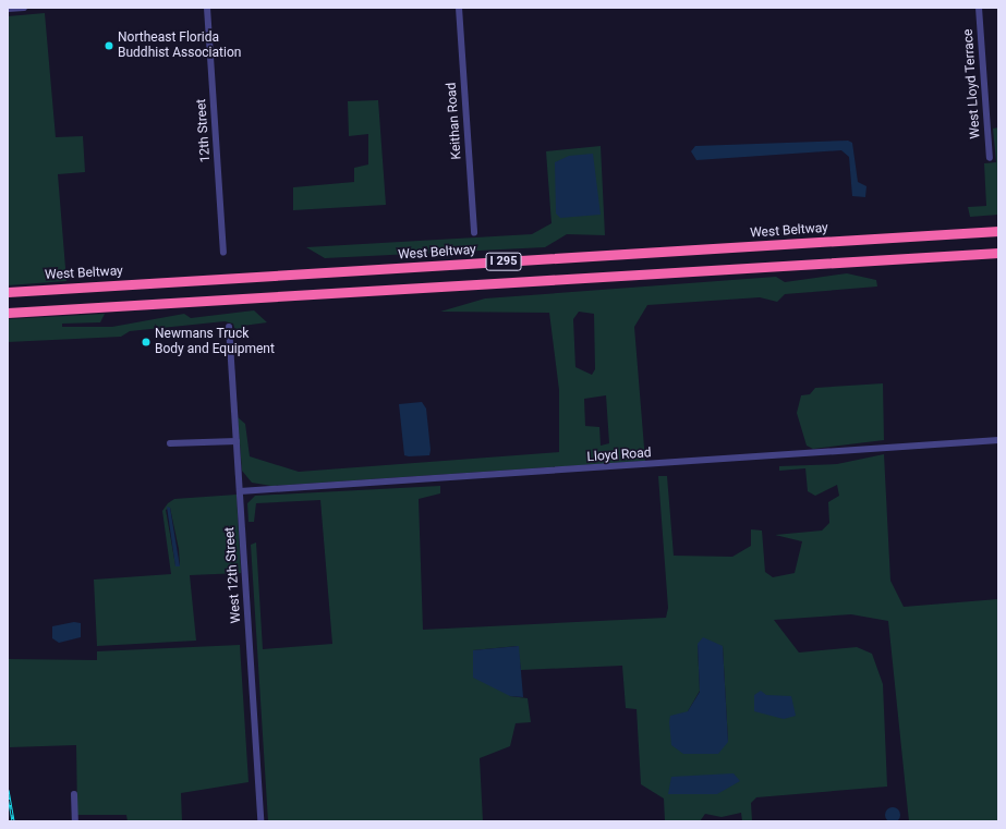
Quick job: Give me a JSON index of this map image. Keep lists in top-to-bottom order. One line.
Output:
{"streets":{"highway":["West Beltway","I 295"],"street":["West Lloyd Terrace","Keithan Road","12th Street","Lloyd Road","West 12th Street"]},"crossings":[["Lloyd Road","West 12th Street"]],"places":["Northeast Florida Buddhist Association","Newmans Truck Body and Equipment"]}
